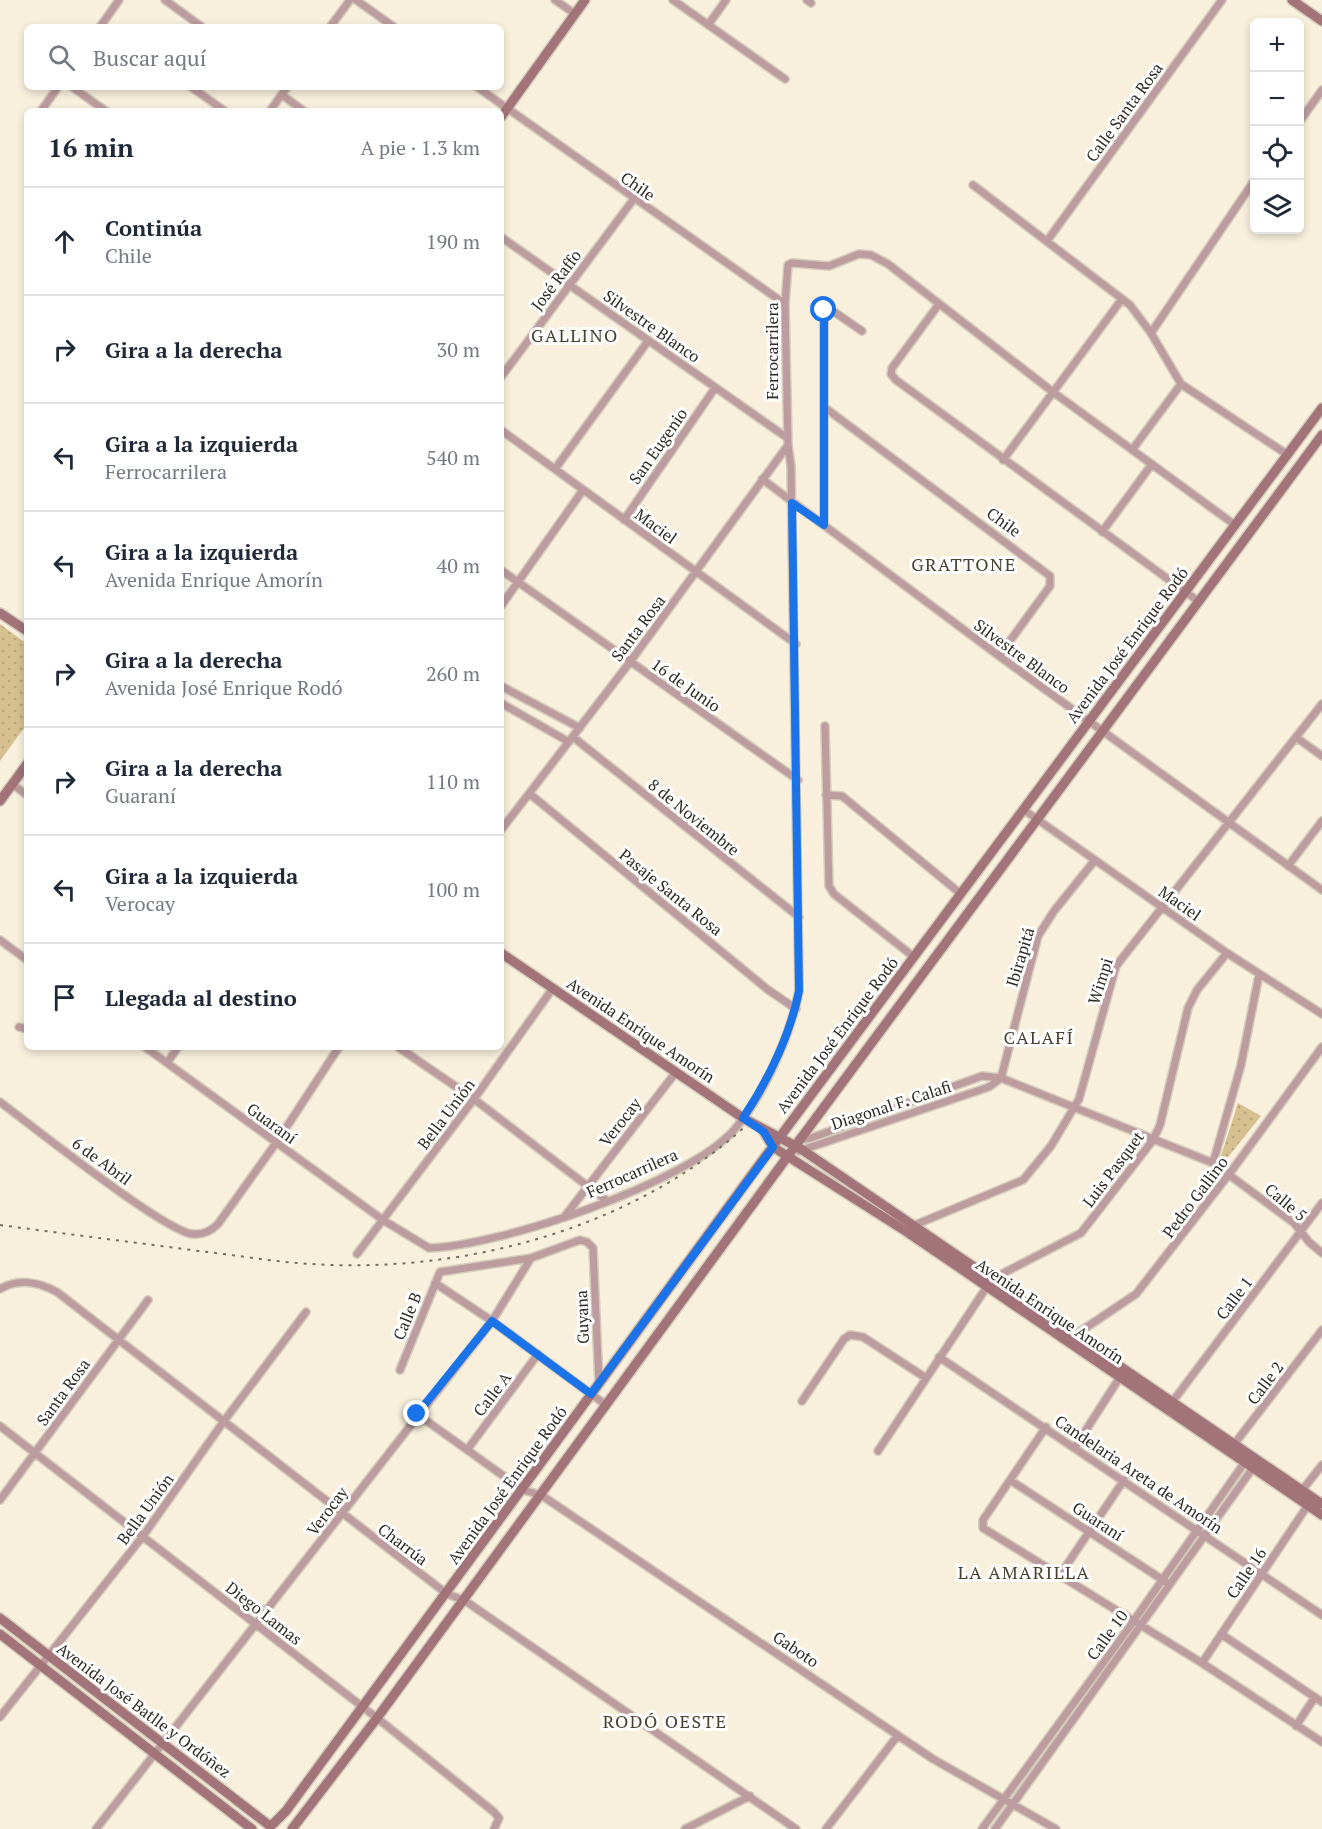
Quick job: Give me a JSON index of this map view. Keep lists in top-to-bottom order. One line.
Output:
{"streets":{"street":["Calle Santa Rosa","Chile","José Raffo","Silvestre Blanco","Ferrocarrilera","San Eugenio","Maciel","Santa Rosa","Avenida José Enrique Rodó","16 de Junio","8 de Noviembre","Pasaje Santa Rosa","Ibirapitá","Wimpi","Avenida Enrique Amorín","Diagonal F. Calafi","Bella Unión","Verocay","Guaraní","6 de Abril","Luis Pasquet","Pedro Gallino","Calle 5","Calle 1","Calle B","Guyana","Calle 2","Calle A","Candelaria Areta de Amorín","Charrúa","Calle 16","Diego Lamas","Calle 10","Gaboto","Avenida José Batlle y Ordóñez"]},"crossings":[["Chile","José Raffo"],["Chile","Silvestre Blanco"],["Chile","Ferrocarrilera"],["José Raffo","Silvestre Blanco"],["Silvestre Blanco","Ferrocarrilera"],["Silvestre Blanco","San Eugenio"],["Silvestre Blanco","Santa Rosa"],["Silvestre Blanco","Avenida José Enrique Rodó"],["Silvestre Blanco","Wimpi"],["Ferrocarrilera","Maciel"],["Ferrocarrilera","Santa Rosa"],["Ferrocarrilera","16 de Junio"],["Ferrocarrilera","8 de Noviembre"],["Ferrocarrilera","Pasaje Santa Rosa"],["Ferrocarrilera","Avenida Enrique Amorín"],["Ferrocarrilera","Bella Unión"],["Ferrocarrilera","Verocay"],["Ferrocarrilera","Guaraní"],["San Eugenio","Maciel"],["Maciel","Santa Rosa"],["Maciel","Avenida José Enrique Rodó"],["Maciel","Ibirapitá"],["Maciel","Wimpi"],["Maciel","Luis Pasquet"],["Santa Rosa","16 de Junio"],["Santa Rosa","8 de Noviembre"],["Santa Rosa","Pasaje Santa Rosa"],["Santa Rosa","Charrúa"],["Santa Rosa","Diego Lamas"],["Avenida José Enrique Rodó","Avenida Enrique Amorín"],["Avenida José Enrique Rodó","Diagonal F. Calafi"],["Avenida José Enrique Rodó","Guyana"],["Avenida José Enrique Rodó","Charrúa"],["Avenida José Enrique Rodó","Diego Lamas"],["Avenida José Enrique Rodó","Gaboto"],["Avenida José Enrique Rodó","Avenida José Batlle y Ordóñez"],["Ibirapitá","Diagonal F. Calafi"],["Wimpi","Avenida Enrique Amorín"],["Wimpi","Diagonal F. Calafi"],["Avenida Enrique Amorín","Diagonal F. Calafi"],["Avenida Enrique Amorín","Bella Unión"],["Avenida Enrique Amorín","Verocay"],["Avenida Enrique Amorín","Luis Pasquet"],["Avenida Enrique Amorín","Pedro Gallino"],["Avenida Enrique Amorín","Calle 1"],["Avenida Enrique Amorín","Calle 2"],["Avenida Enrique Amorín","Calle 16"],["Avenida Enrique Amorín","Calle 10"],["Diagonal F. Calafi","Luis Pasquet"],["Diagonal F. Calafi","Pedro Gallino"],["Diagonal F. Calafi","Calle 5"],["Bella Unión","Guaraní"],["Bella Unión","Charrúa"],["Bella Unión","Diego Lamas"],["Bella Unión","Avenida José Batlle y Ordóñez"],["Verocay","Calle B"],["Verocay","Guyana"],["Verocay","Charrúa"],["Verocay","Diego Lamas"],["Verocay","Avenida José Batlle y Ordóñez"],["Guaraní","6 de Abril"],["Guaraní","Calle 10"],["Pedro Gallino","Calle 5"],["Calle 5","Calle 1"],["Calle B","Guyana"],["Candelaria Areta de Amorín","Calle 16"],["Candelaria Areta de Amorín","Calle 10"],["Calle 10","Gaboto"]],"districts":["GALLINO","GRATTONE","CALAFÍ","LA AMARILLA","RODÓ OESTE"],"page":{"map_buttons":["+","−"],"search":"Buscar aquí","heading":["16 min","A pie · 1.3 km"],"list":[["Continúa","Chile","190 m"],["Gira a la derecha","30 m"],["Gira a la izquierda","Ferrocarrilera","540 m"],["Gira a la izquierda","Avenida Enrique Amorín","40 m"],["Gira a la derecha","Avenida José Enrique Rodó","260 m"],["Gira a la derecha","Guaraní","110 m"],["Gira a la izquierda","Verocay","100 m"],"Llegada al destino"]}}
